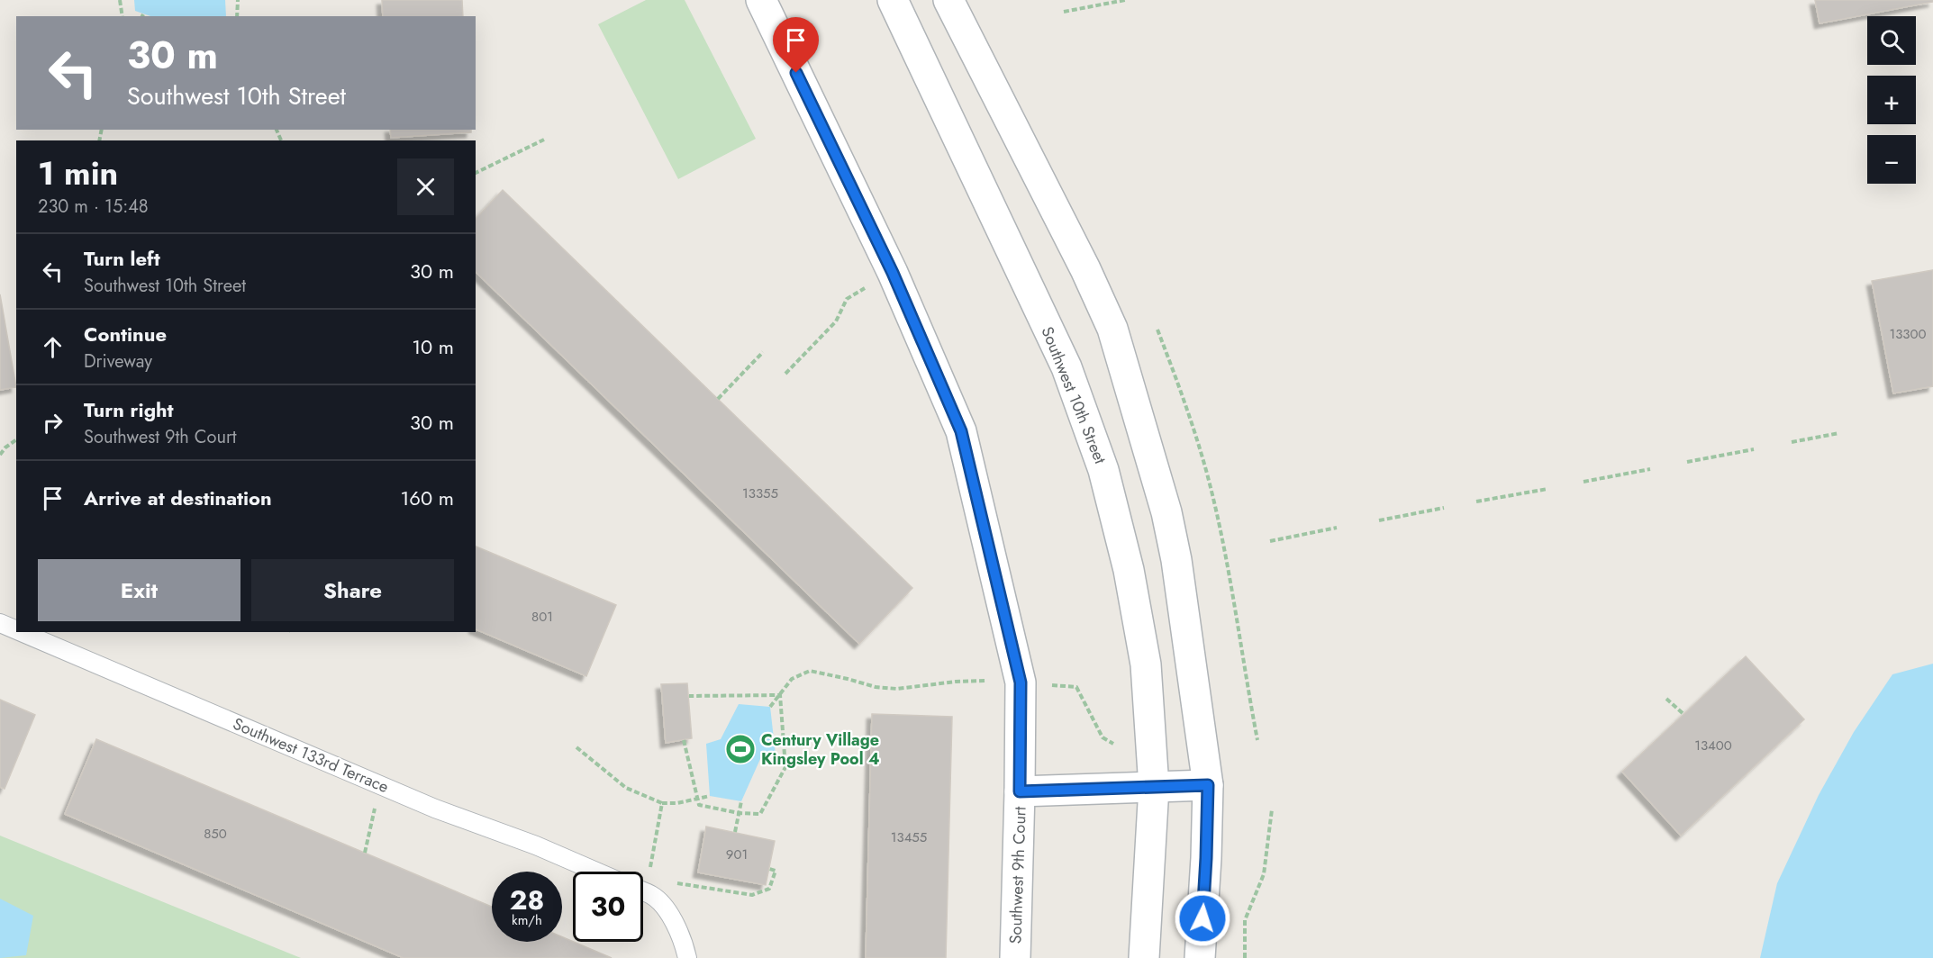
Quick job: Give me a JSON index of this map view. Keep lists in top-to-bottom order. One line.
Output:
{"streets":{"street":["Southwest 10th Street","Southwest 9th Court"],"lane":["Southwest 133rd Terrace"]},"places":{"sports":["Century Village Kingsley Pool 4"]},"house_numbers":["13300","13355","801","13400","850","13455","901"],"page":{"map_buttons":["+","−"],"turn":["30 m","Southwest 10th Street"],"heading":["1 min","230 m · 15:48"],"list":[{"name":"Turn left","note":"Southwest 10th Street","value":"30 m"},{"name":"Continue","note":"Driveway","value":"10 m"},{"name":"Turn right","note":"Southwest 9th Court","value":"30 m"},{"name":"Arrive at destination","value":"160 m"}],"buttons":["Exit","Share"],"speed":"28 km/h","limit":"30"}}
